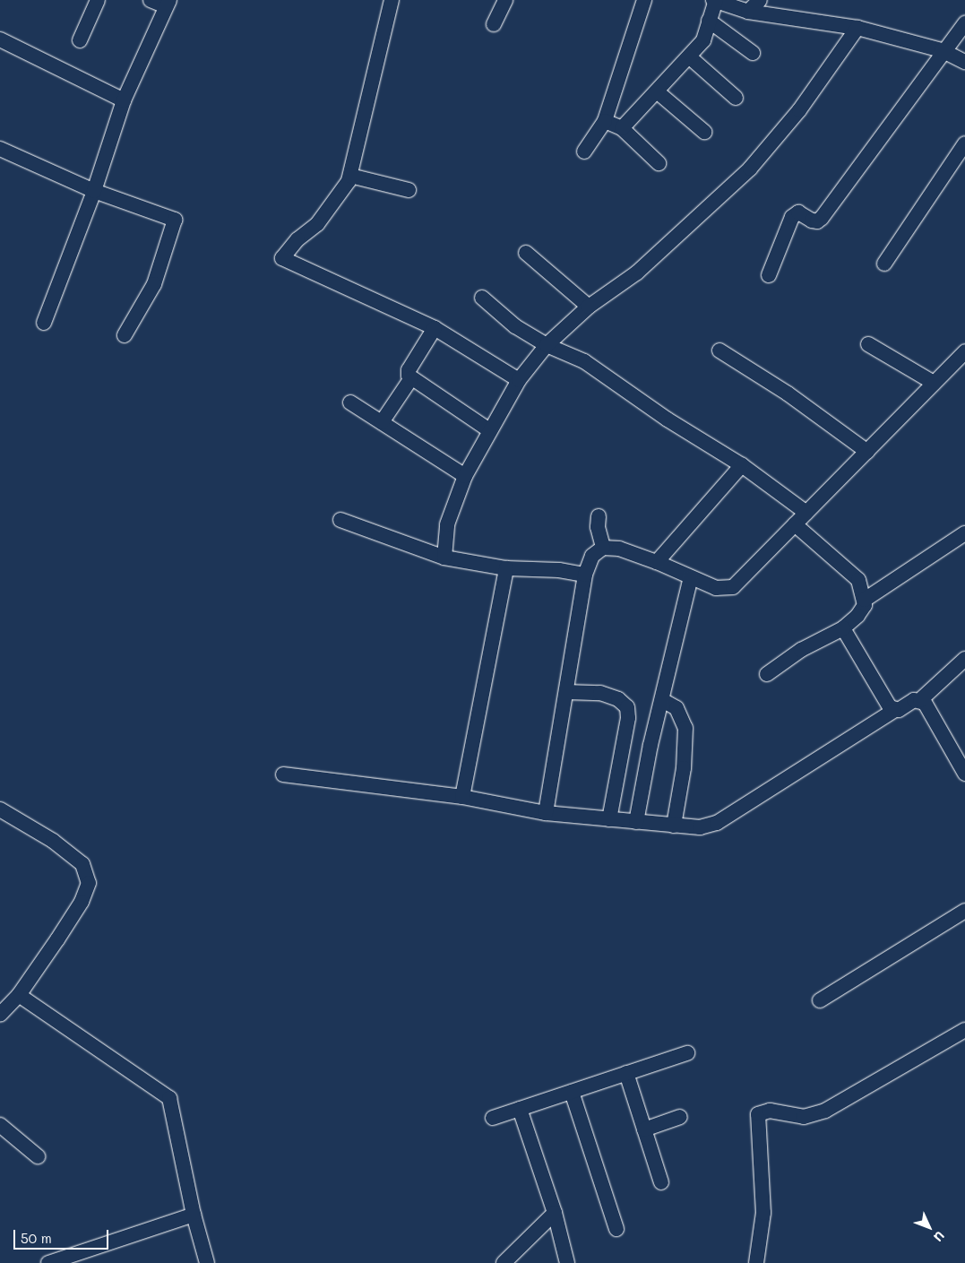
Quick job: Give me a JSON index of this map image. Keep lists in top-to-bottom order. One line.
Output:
{"scale_bar":"50 m","north":"bottom right"}
